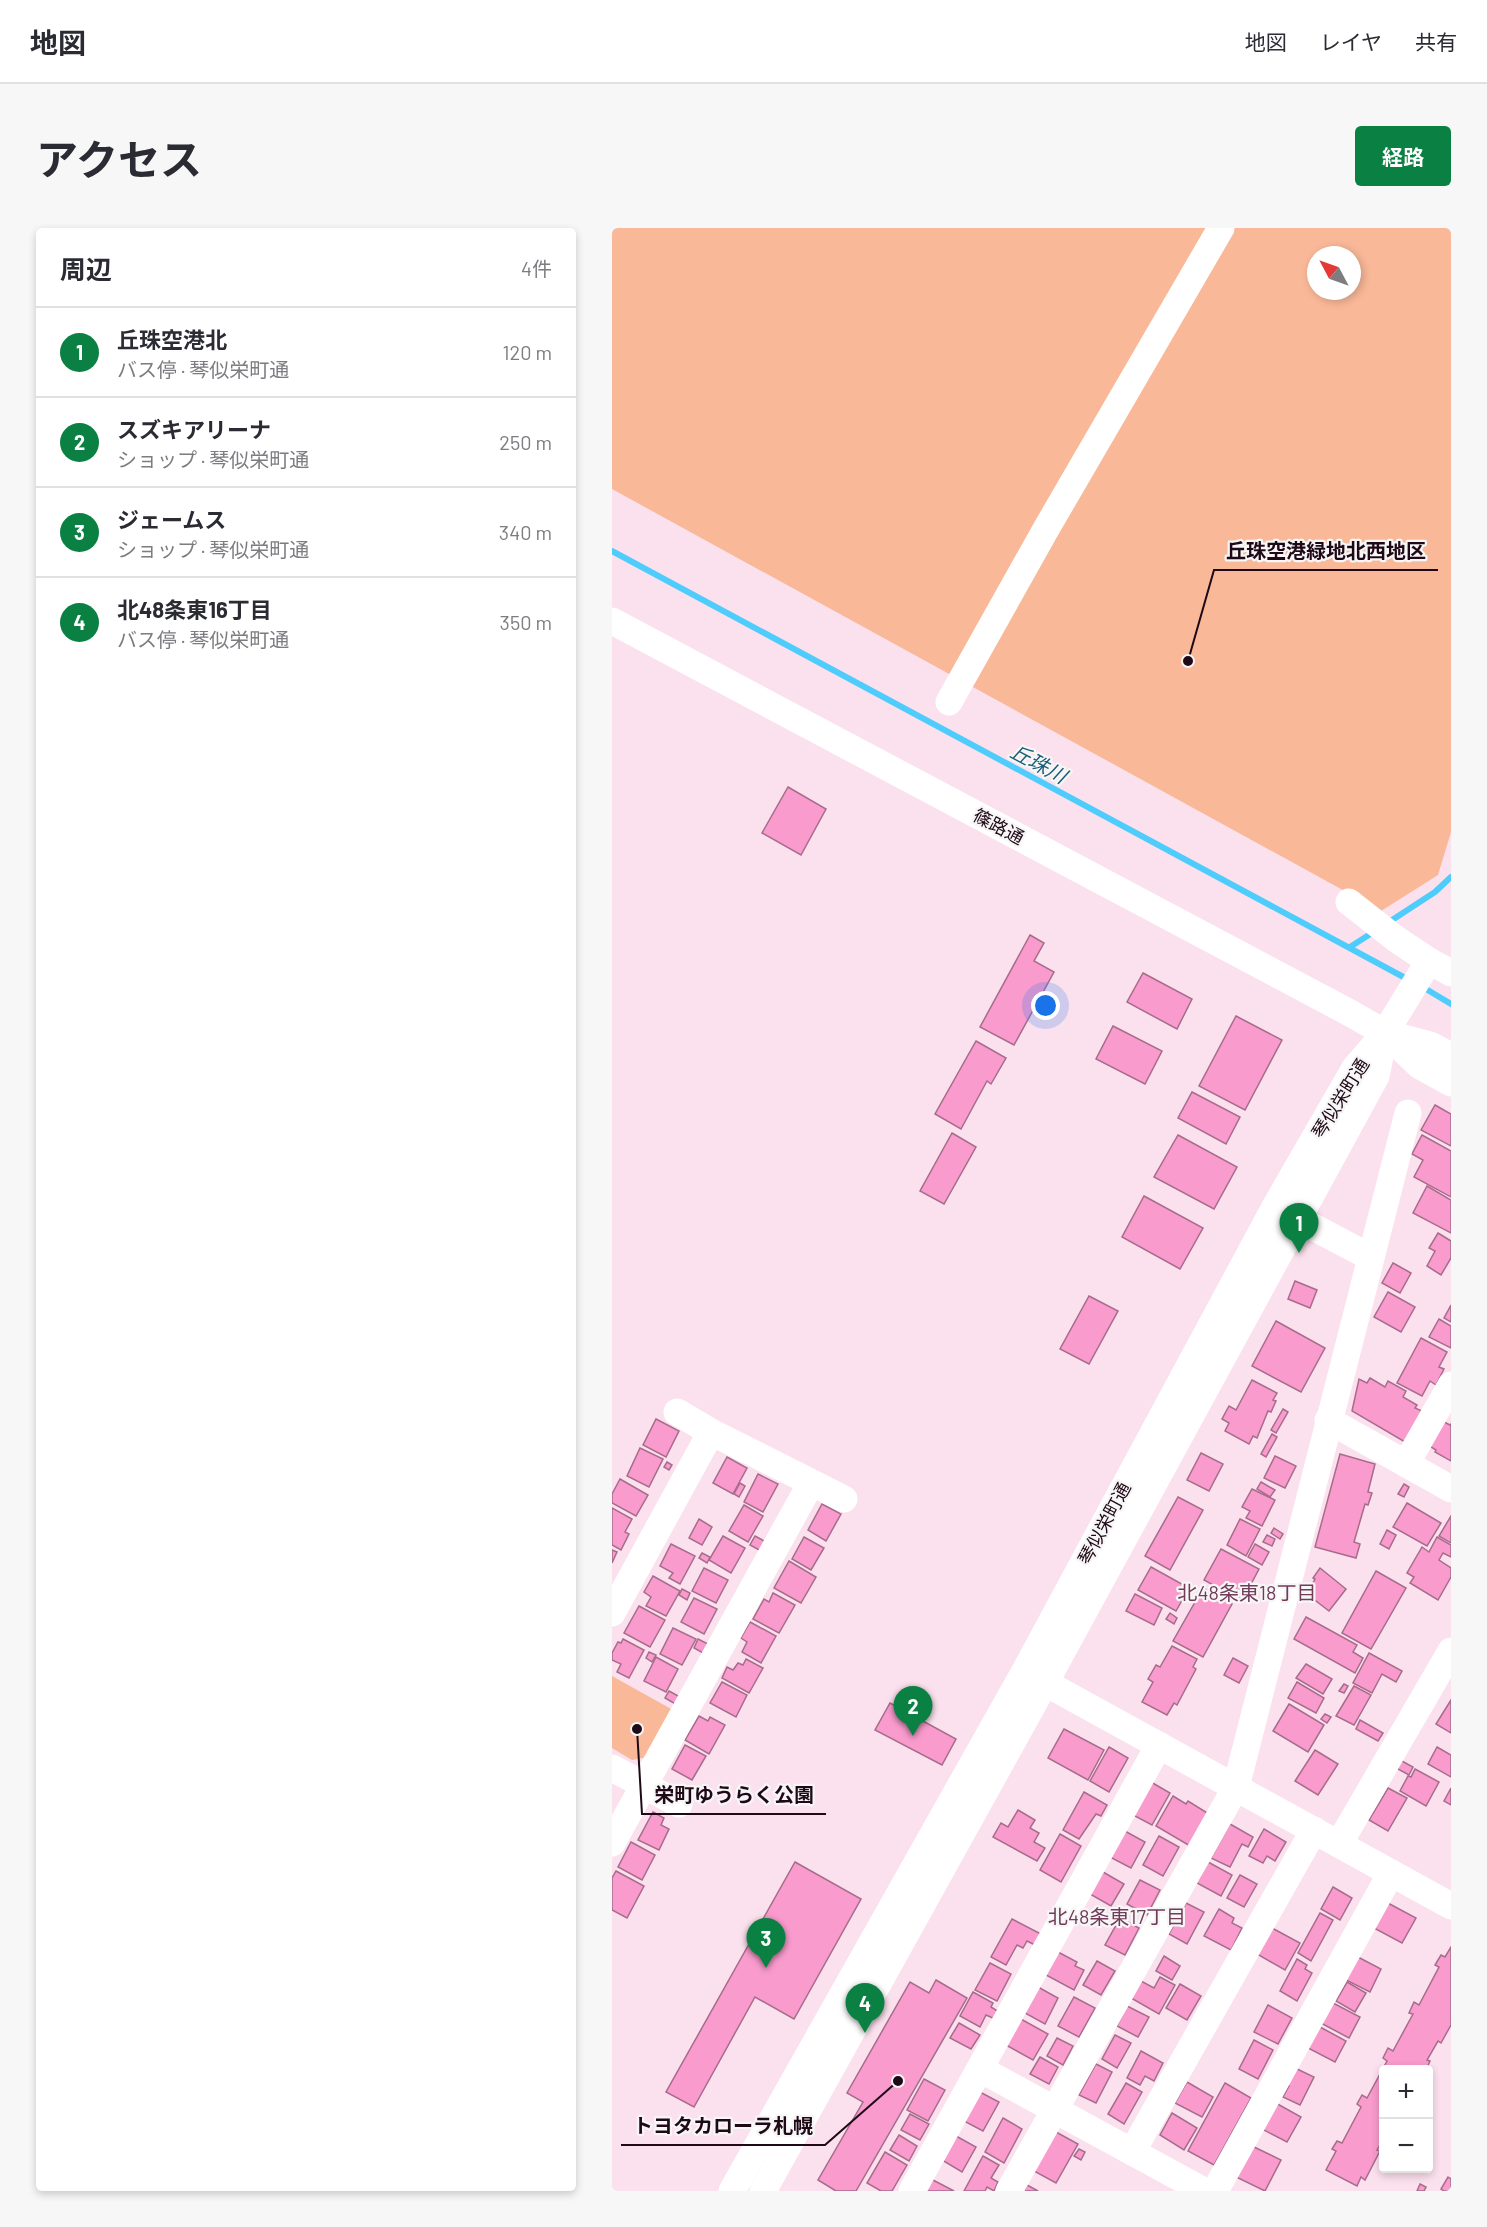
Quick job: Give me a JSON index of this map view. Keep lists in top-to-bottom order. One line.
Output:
{"streets":{"street":["篠路通","琴似栄町通"]},"crossings":[["篠路通","琴似栄町通"]],"districts":["北48条東18丁目","北48条東17丁目"],"water":["丘珠川"],"places":["丘珠空港緑地北西地区","栄町ゆうらく公園","トヨタカローラ札幌"],"north":"top left","page":{"header":"地図","nav":["地図","レイヤ","共有"],"title":"アクセス","buttons":"経路","heading":["周辺","4件"],"list":[{"mark":"1","name":"丘珠空港北","note":"バス停 · 琴似栄町通","value":"120 m"},{"mark":"2","name":"スズキアリーナ","note":"ショップ · 琴似栄町通","value":"250 m"},{"mark":"3","name":"ジェームス","note":"ショップ · 琴似栄町通","value":"340 m"},{"mark":"4","name":"北48条東16丁目","note":"バス停 · 琴似栄町通","value":"350 m"}],"pins":["1","2","3","4"],"map_buttons":["+","−"]}}
